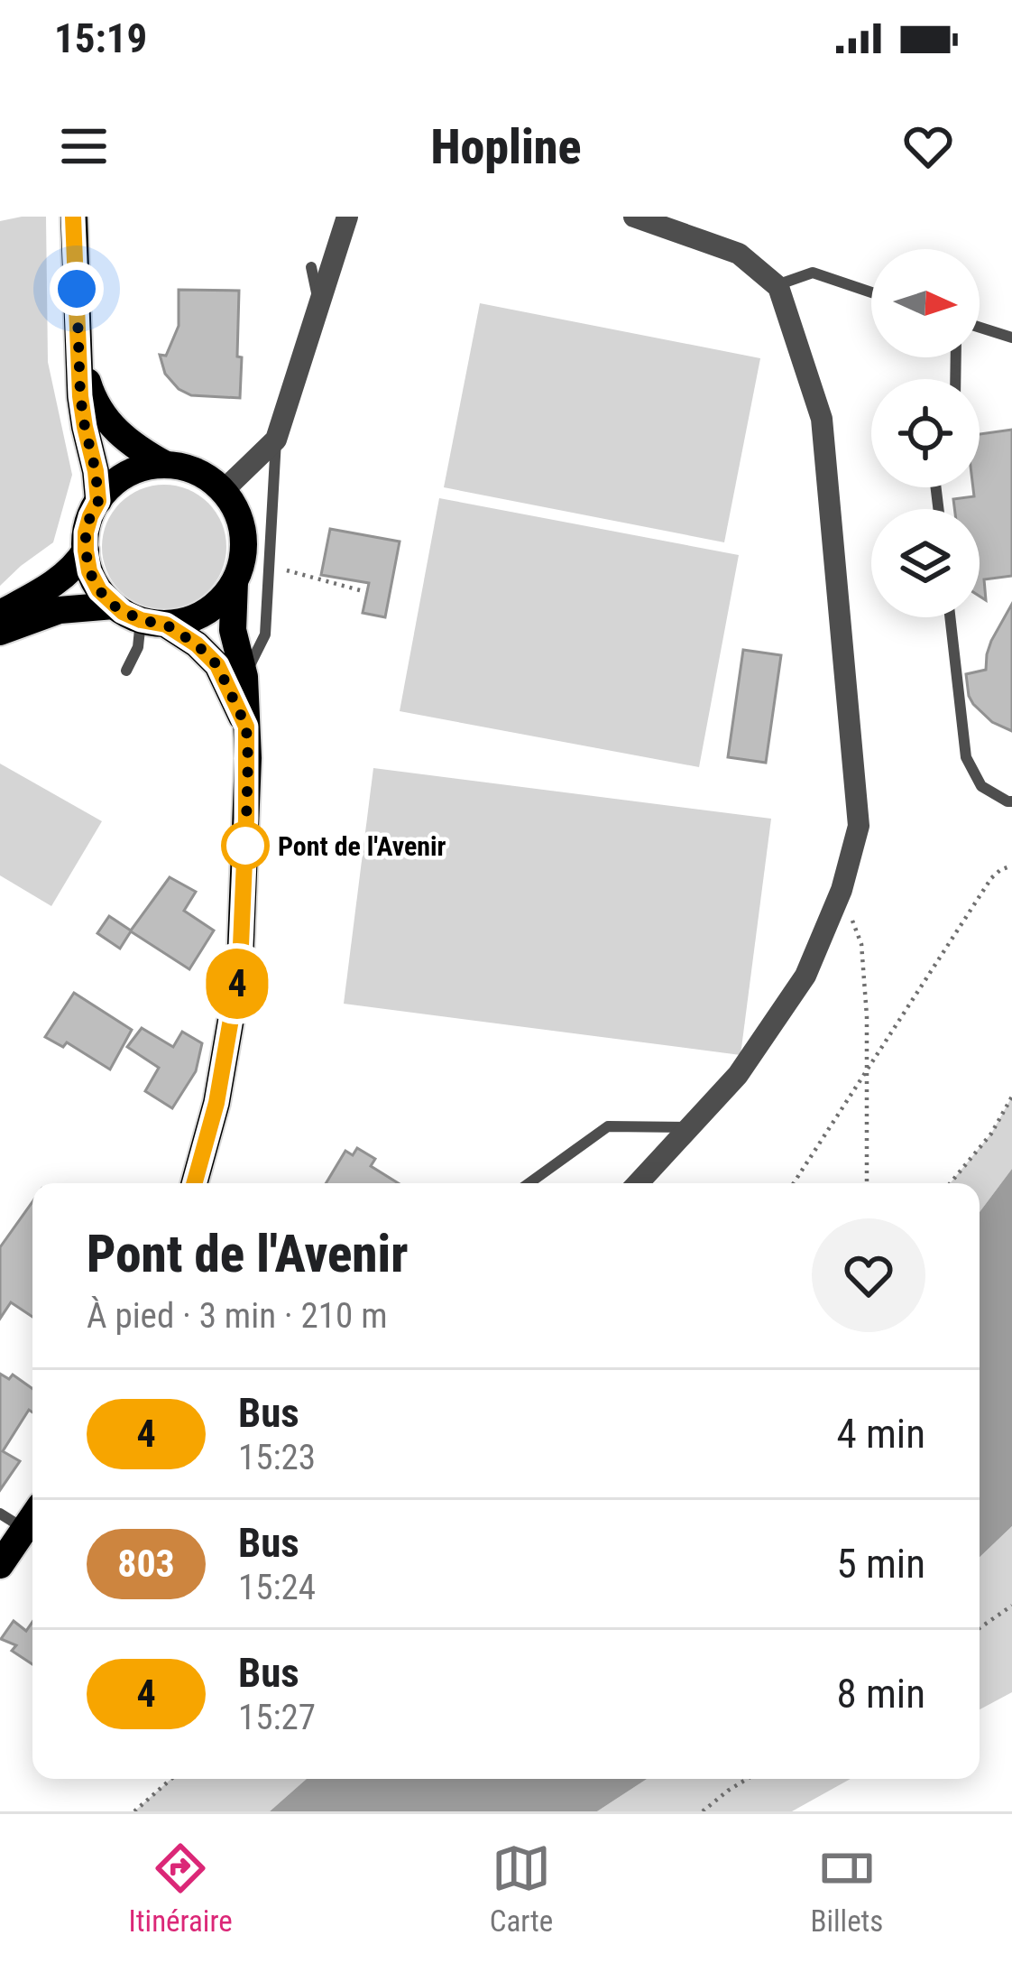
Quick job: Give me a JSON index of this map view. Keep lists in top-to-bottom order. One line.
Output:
{"places":["Pont de l'Avenir"],"lines":["bus line 4"],"north":"right","page":{"status":"15:19","header":"Hopline","on_map":"4","heading":["Pont de l'Avenir","À pied · 3 min · 210 m"],"list":[{"mark":"4","name":"Bus","note":"15:23","value":"4 min"},{"mark":"803","name":"Bus","note":"15:24","value":"5 min"},{"mark":"4","name":"Bus","note":"15:27","value":"8 min"}],"tabs":["Itinéraire","Carte","Billets"]}}
